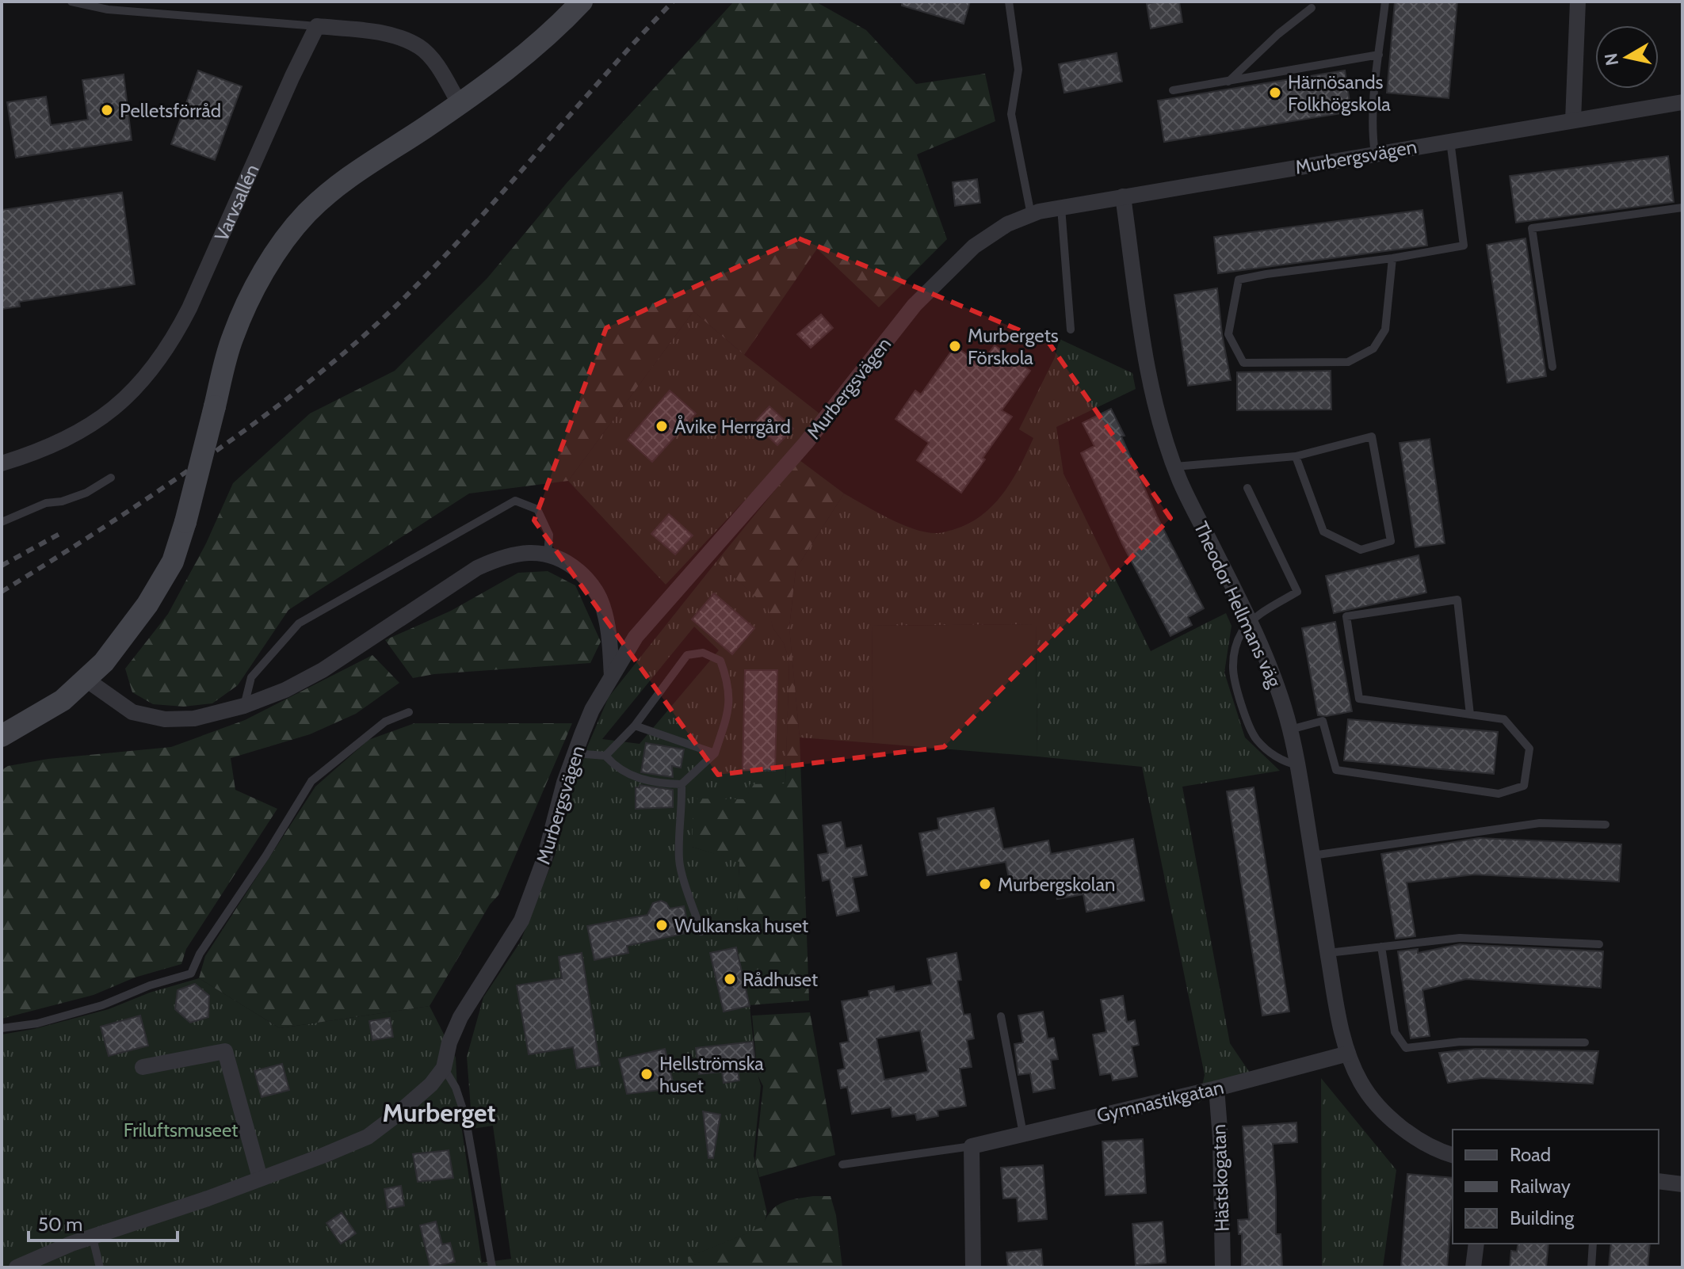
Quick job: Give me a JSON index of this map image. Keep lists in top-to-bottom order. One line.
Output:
{"streets":{"street":["Murbergsvägen","Varvsallén","Theodor Hellmans väg","Gymnastikgatan","Hästskogatan"]},"crossings":[["Murbergsvägen","Theodor Hellmans väg"],["Theodor Hellmans väg","Gymnastikgatan"],["Gymnastikgatan","Hästskogatan"]],"districts":["Murberget"],"parks":["Friluftsmuseet"],"places":["Härnösands Folkhögskola","Pelletsförråd","Murbergets Förskola","Åvike Herrgård","Murbergskolan","Wulkanska huset","Rådhuset","Hellströmska huset"],"legend":["Road","Railway","Building"],"scale_bar":"50 m","north":"left"}
